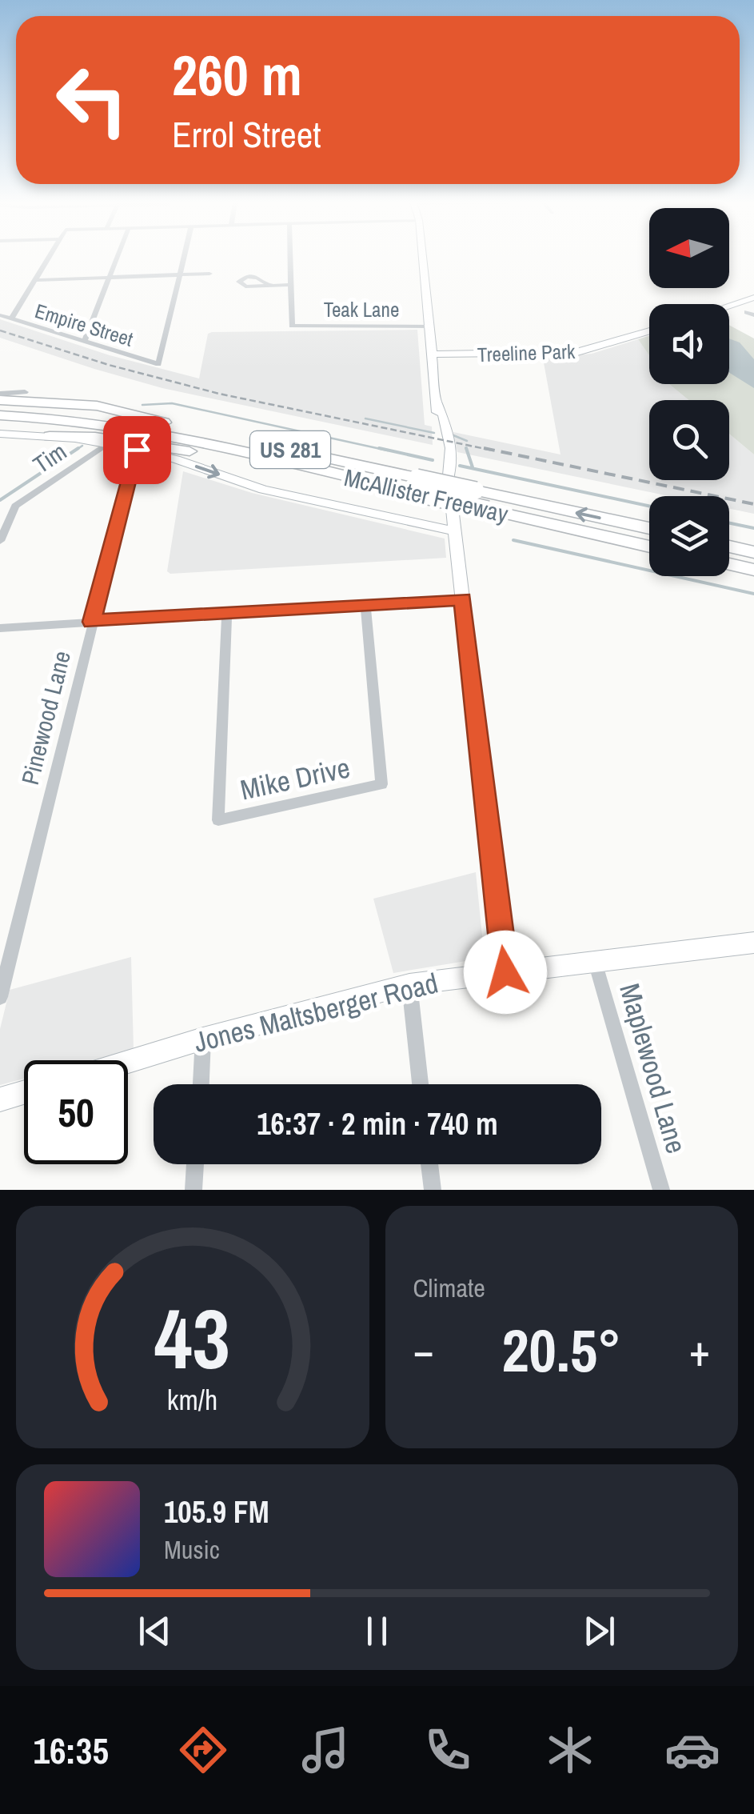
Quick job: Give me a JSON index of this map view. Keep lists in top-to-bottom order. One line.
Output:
{"streets":{"highway":["US 281","McAllister Freeway"],"main road":["Treeline Park","Jones Maltsberger Road"],"street":["Teak Lane","Empire Street","Tim","Pinewood Lane","Mike Drive","Maplewood Lane"]},"crossings":[["Jones Maltsberger Road","Maplewood Lane"]],"north":"left","page":{"turn":["260 m","Errol Street"],"limit":"50","trip":"16:37 · 2 min · 740 m","tile":"Climate","heat":["−","20.5°","+"],"song":["105.9 FM","Music"],"tabs":"16:35","gauge":["43","km/h"]}}
